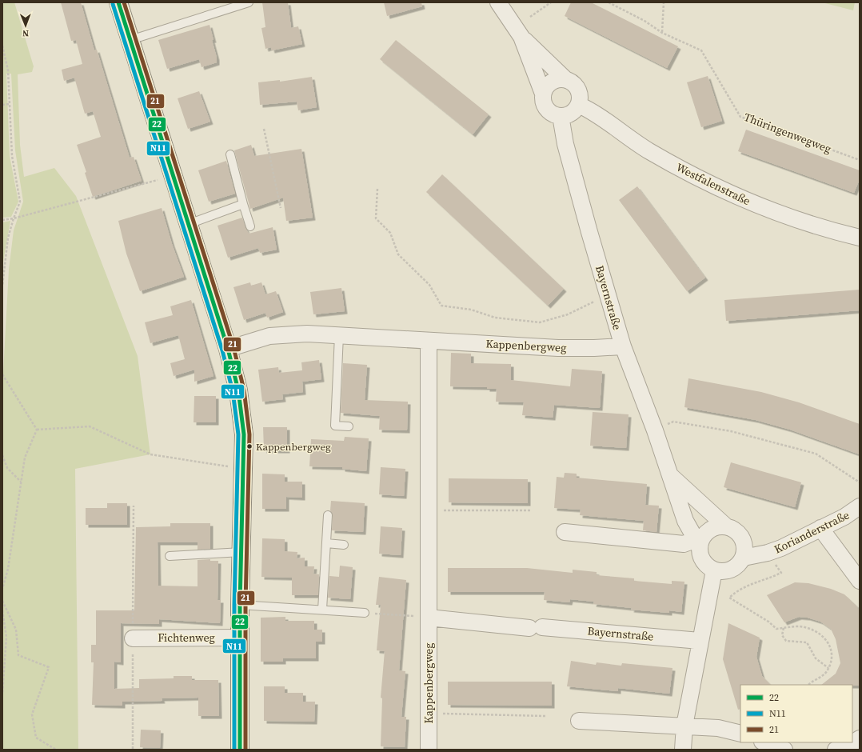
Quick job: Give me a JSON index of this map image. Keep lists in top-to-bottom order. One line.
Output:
{"streets":{"street":["Westfalenstraße","Bayernstraße","Kappenbergweg","Korianderstraße","Fichtenweg"],"path":["Thüringenwegweg"]},"crossings":[["Westfalenstraße","Bayernstraße"],["Bayernstraße","Kappenbergweg"],["Bayernstraße","Korianderstraße"]],"places":["Kappenbergweg"],"lines":["transit line 22","transit line 21","transit line N11"],"legend":["22","N11","21"],"north":"bottom"}
